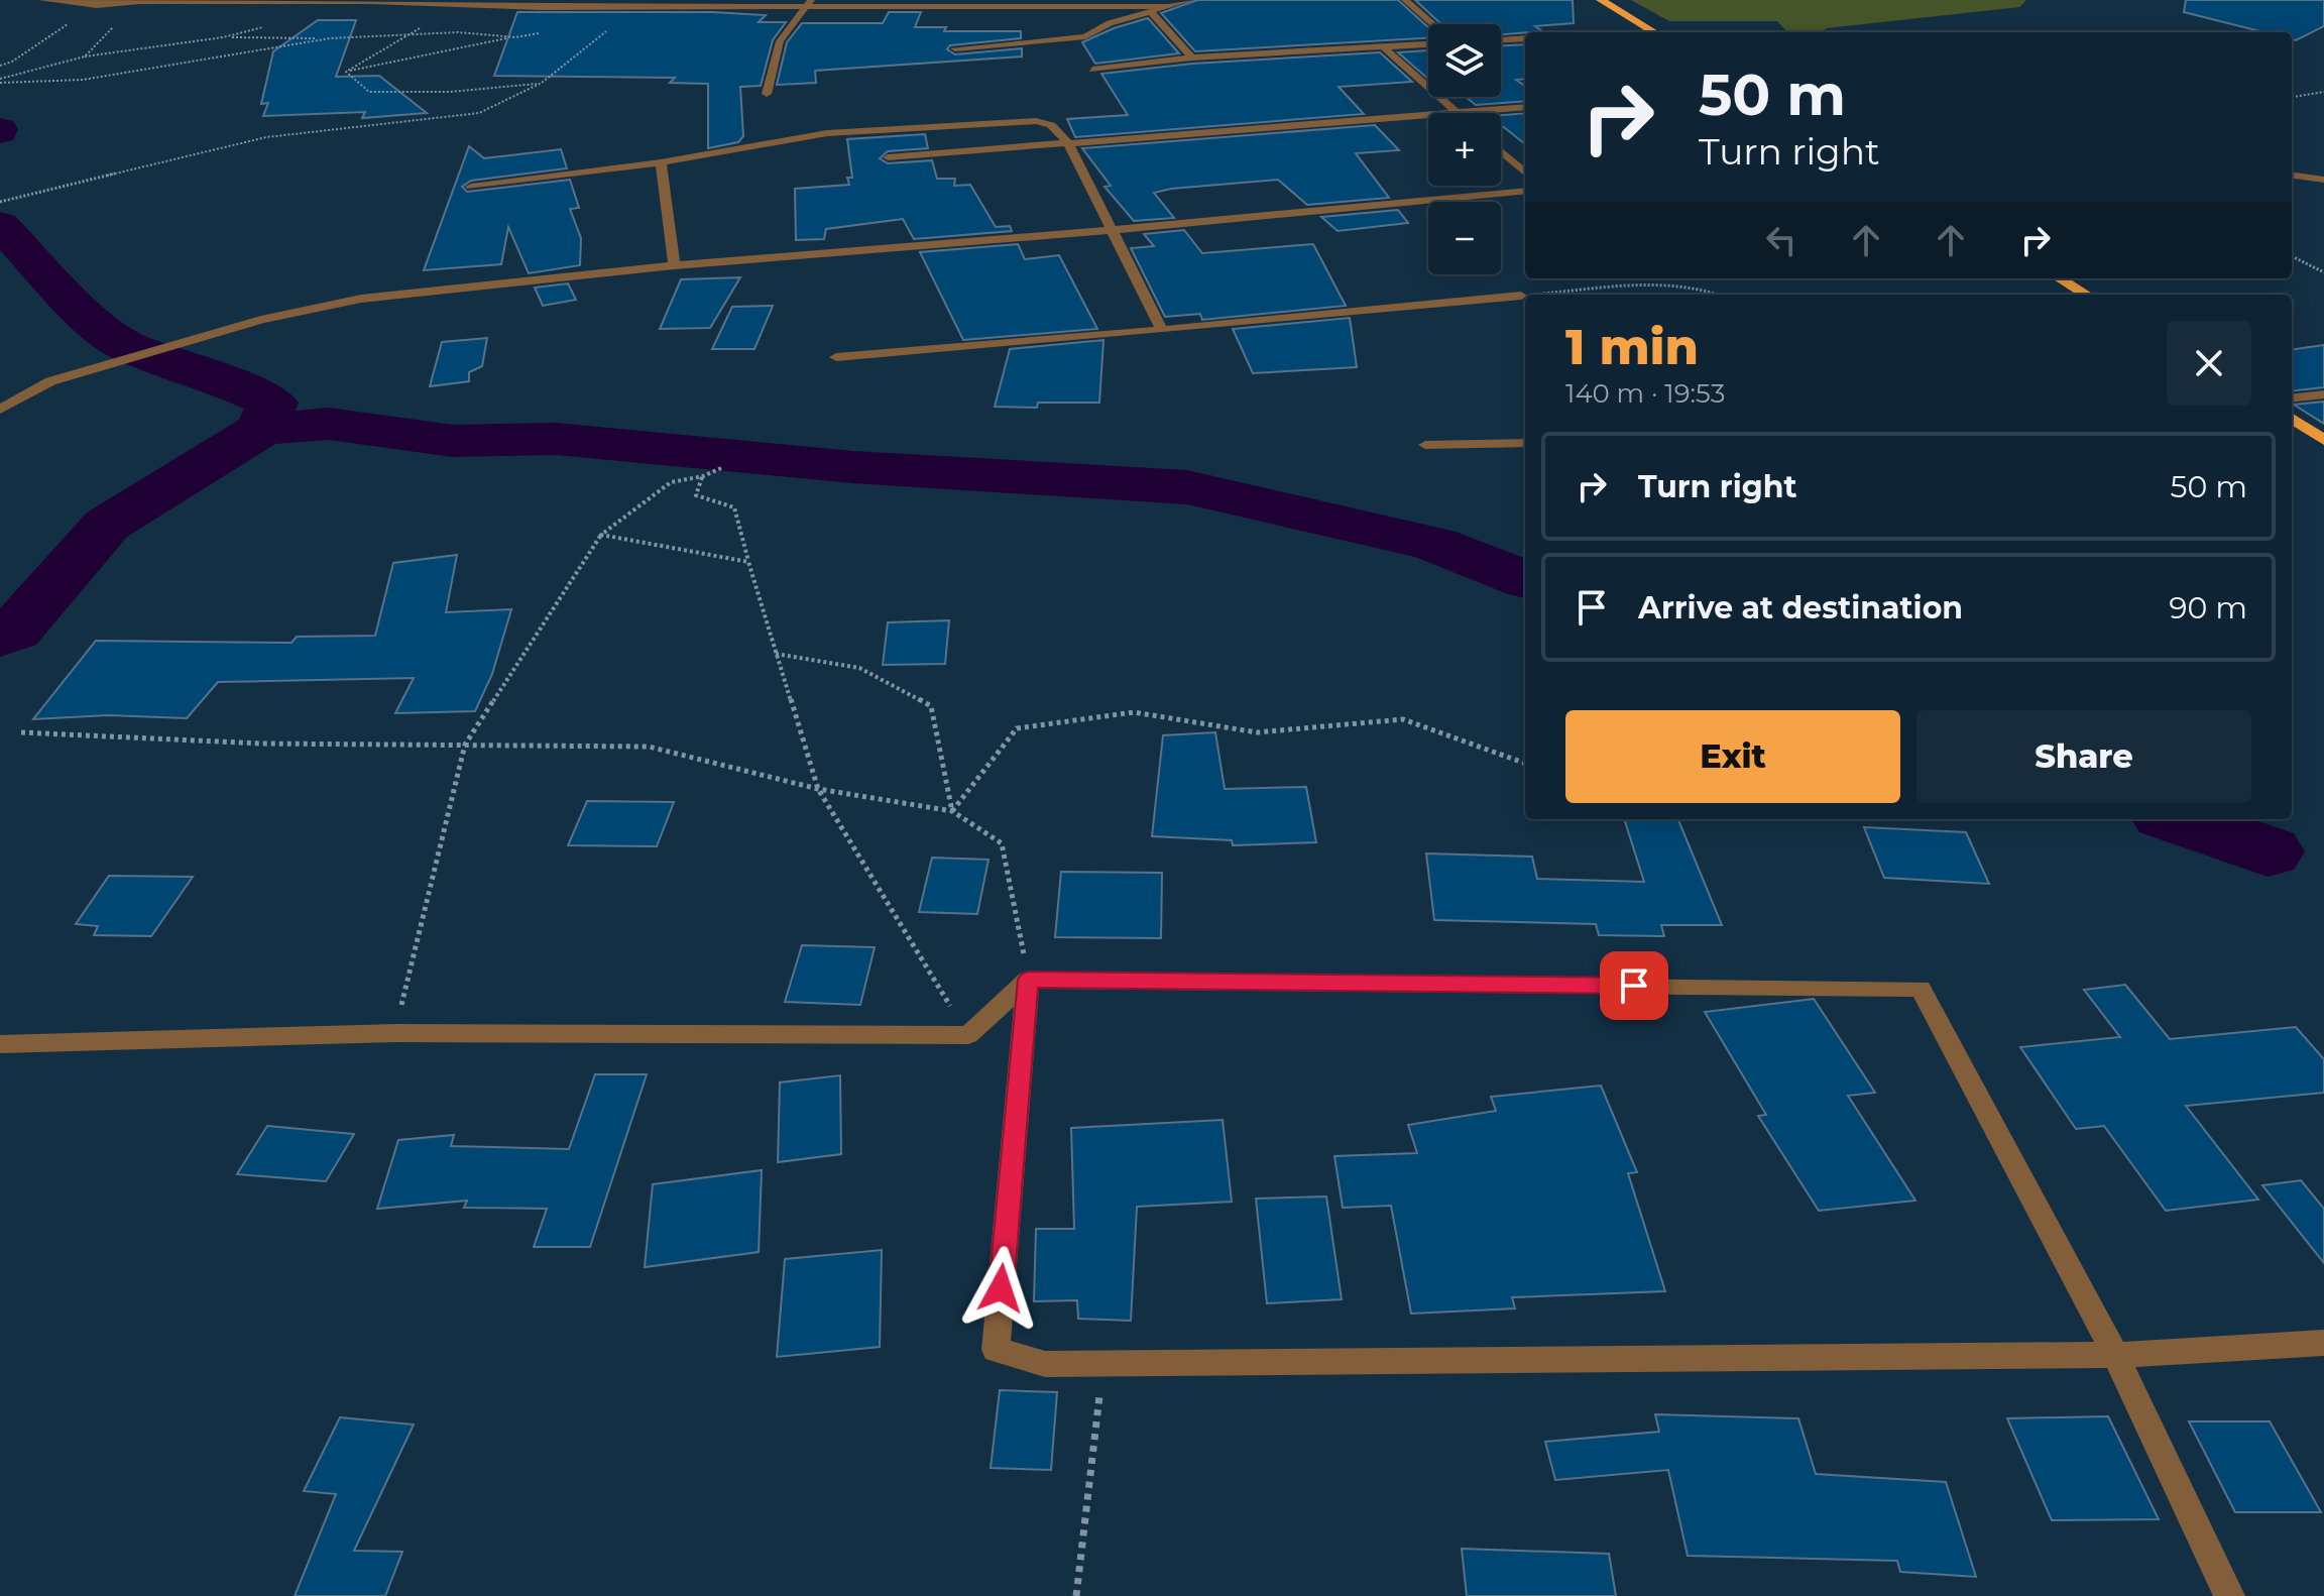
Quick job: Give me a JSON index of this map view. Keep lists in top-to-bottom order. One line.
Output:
{"page":{"map_buttons":["+","−"],"turn":["50 m","Turn right"],"heading":["1 min","140 m · 19:53"],"list":[{"name":"Turn right","value":"50 m"},{"name":"Arrive at destination","value":"90 m"}],"buttons":["Exit","Share"]}}
